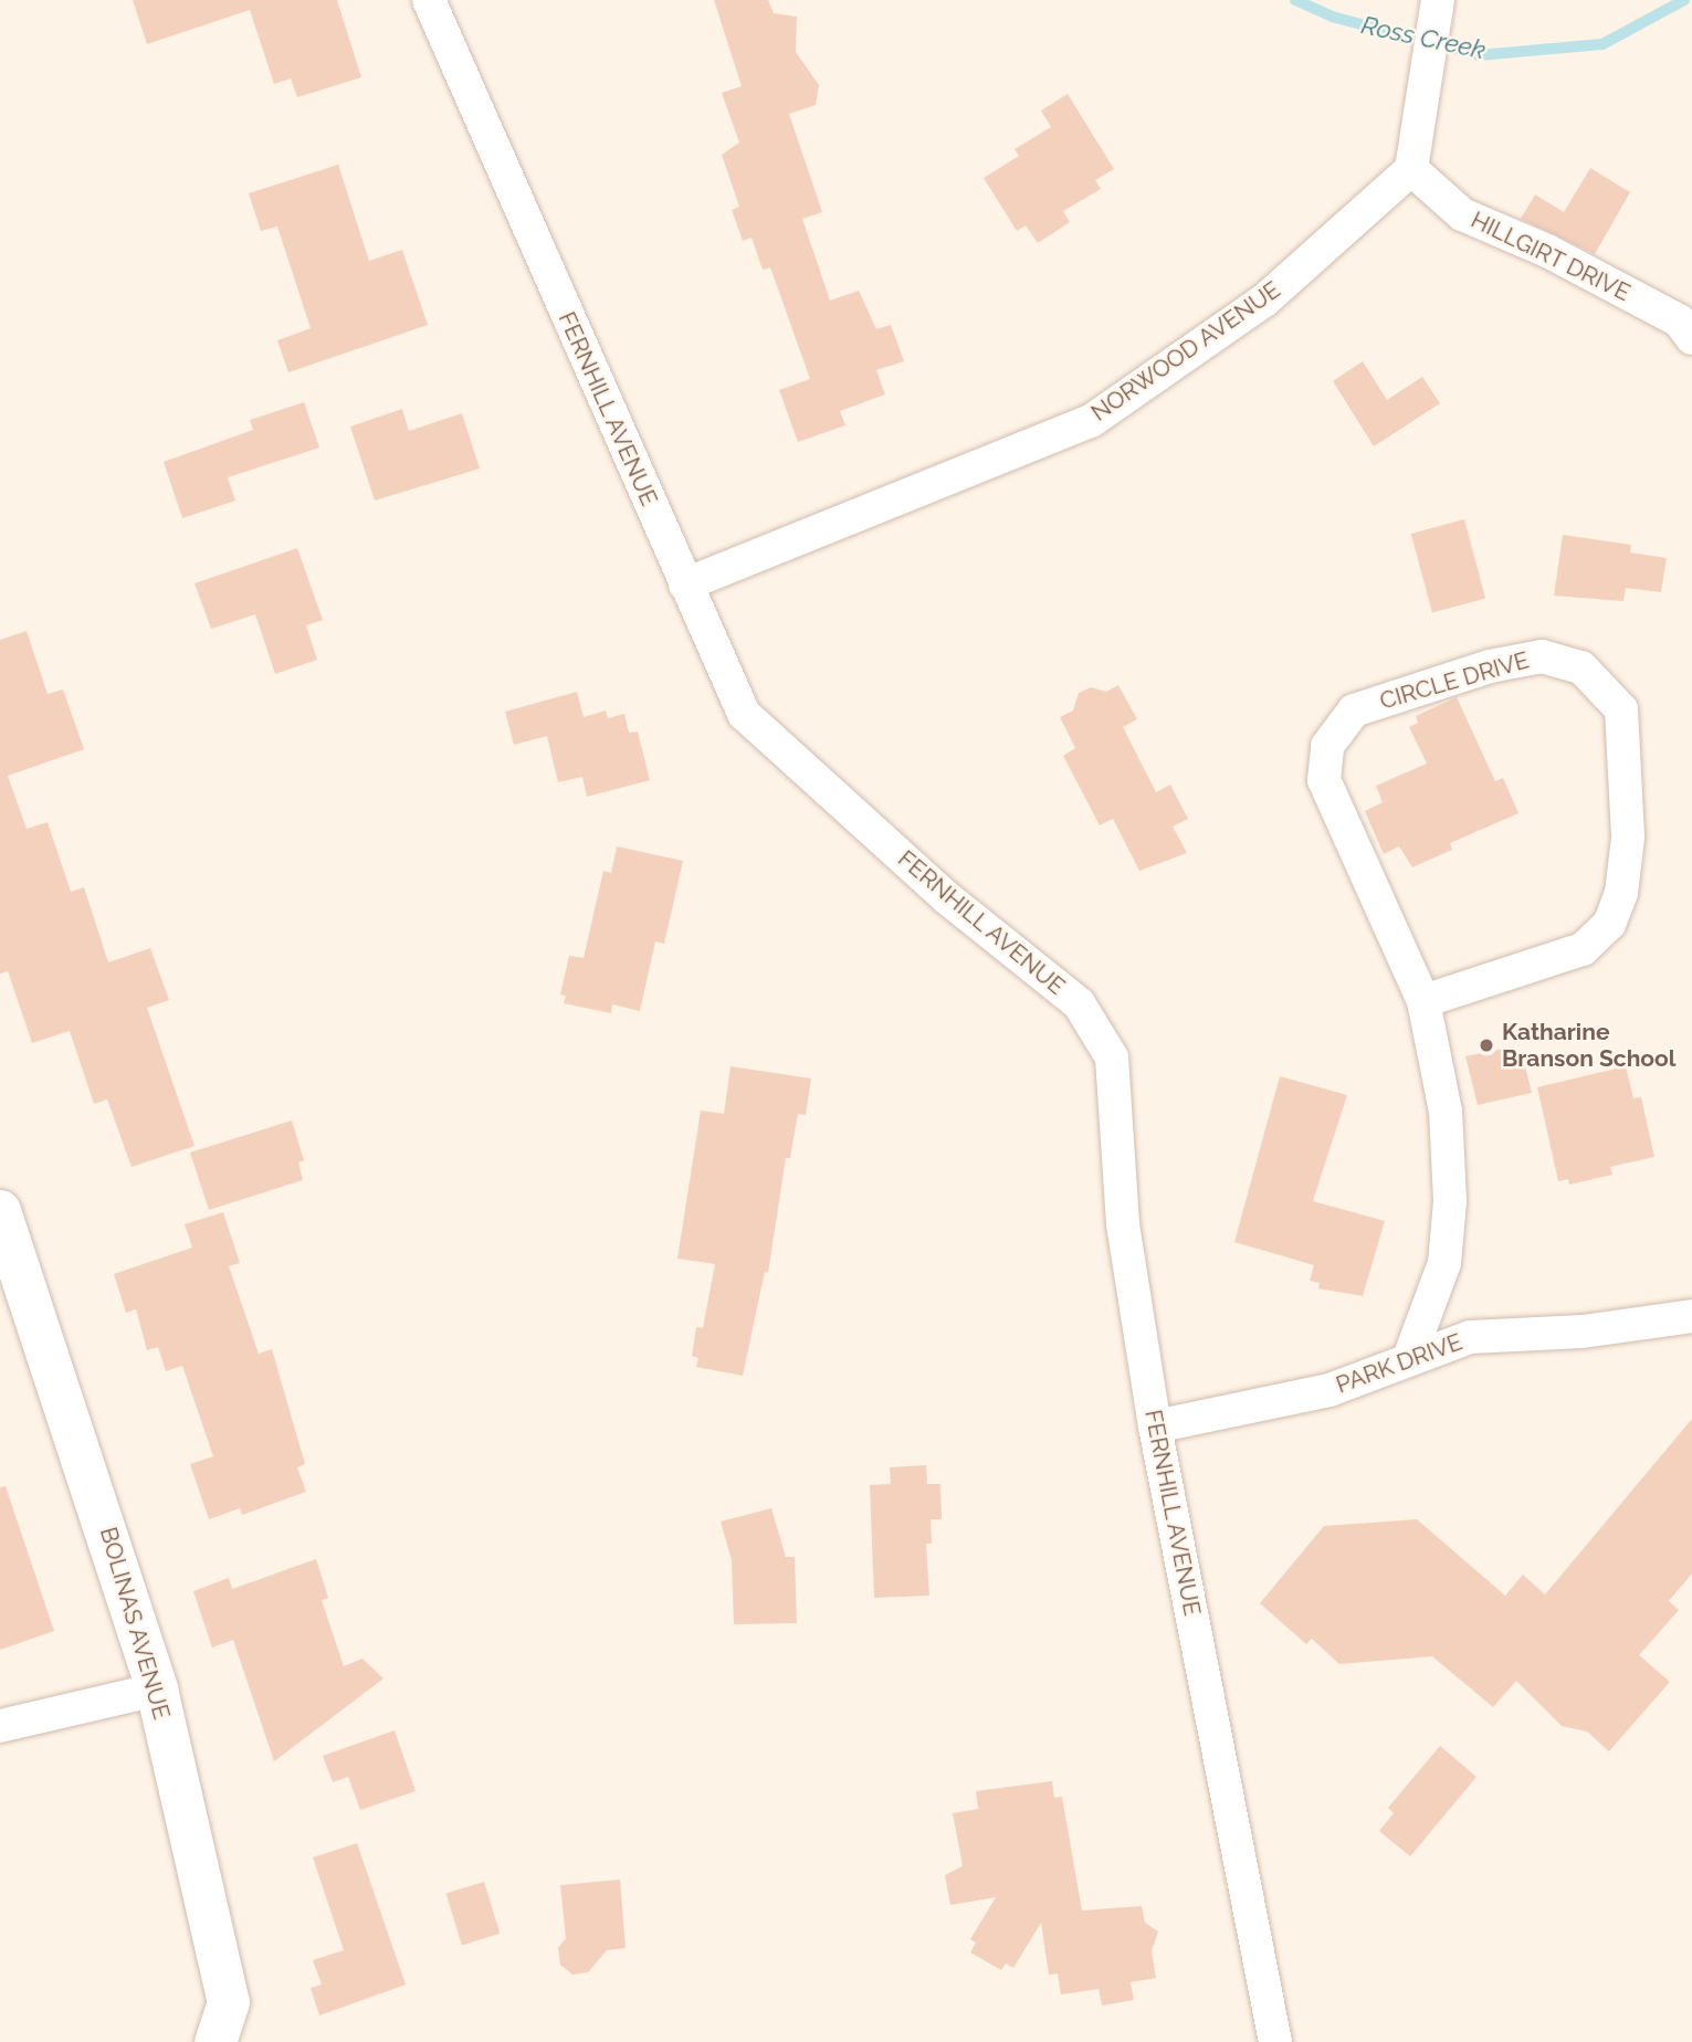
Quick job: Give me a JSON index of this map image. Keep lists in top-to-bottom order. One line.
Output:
{"streets":{"street":["HILLGIRT DRIVE","NORWOOD AVENUE","FERNHILL AVENUE","CIRCLE DRIVE","PARK DRIVE","BOLINAS AVENUE"]},"crossings":[["HILLGIRT DRIVE","NORWOOD AVENUE"],["NORWOOD AVENUE","FERNHILL AVENUE"],["FERNHILL AVENUE","PARK DRIVE"],["CIRCLE DRIVE","PARK DRIVE"]],"water":["Ross Creek"],"places":["Katharine Branson School"]}
